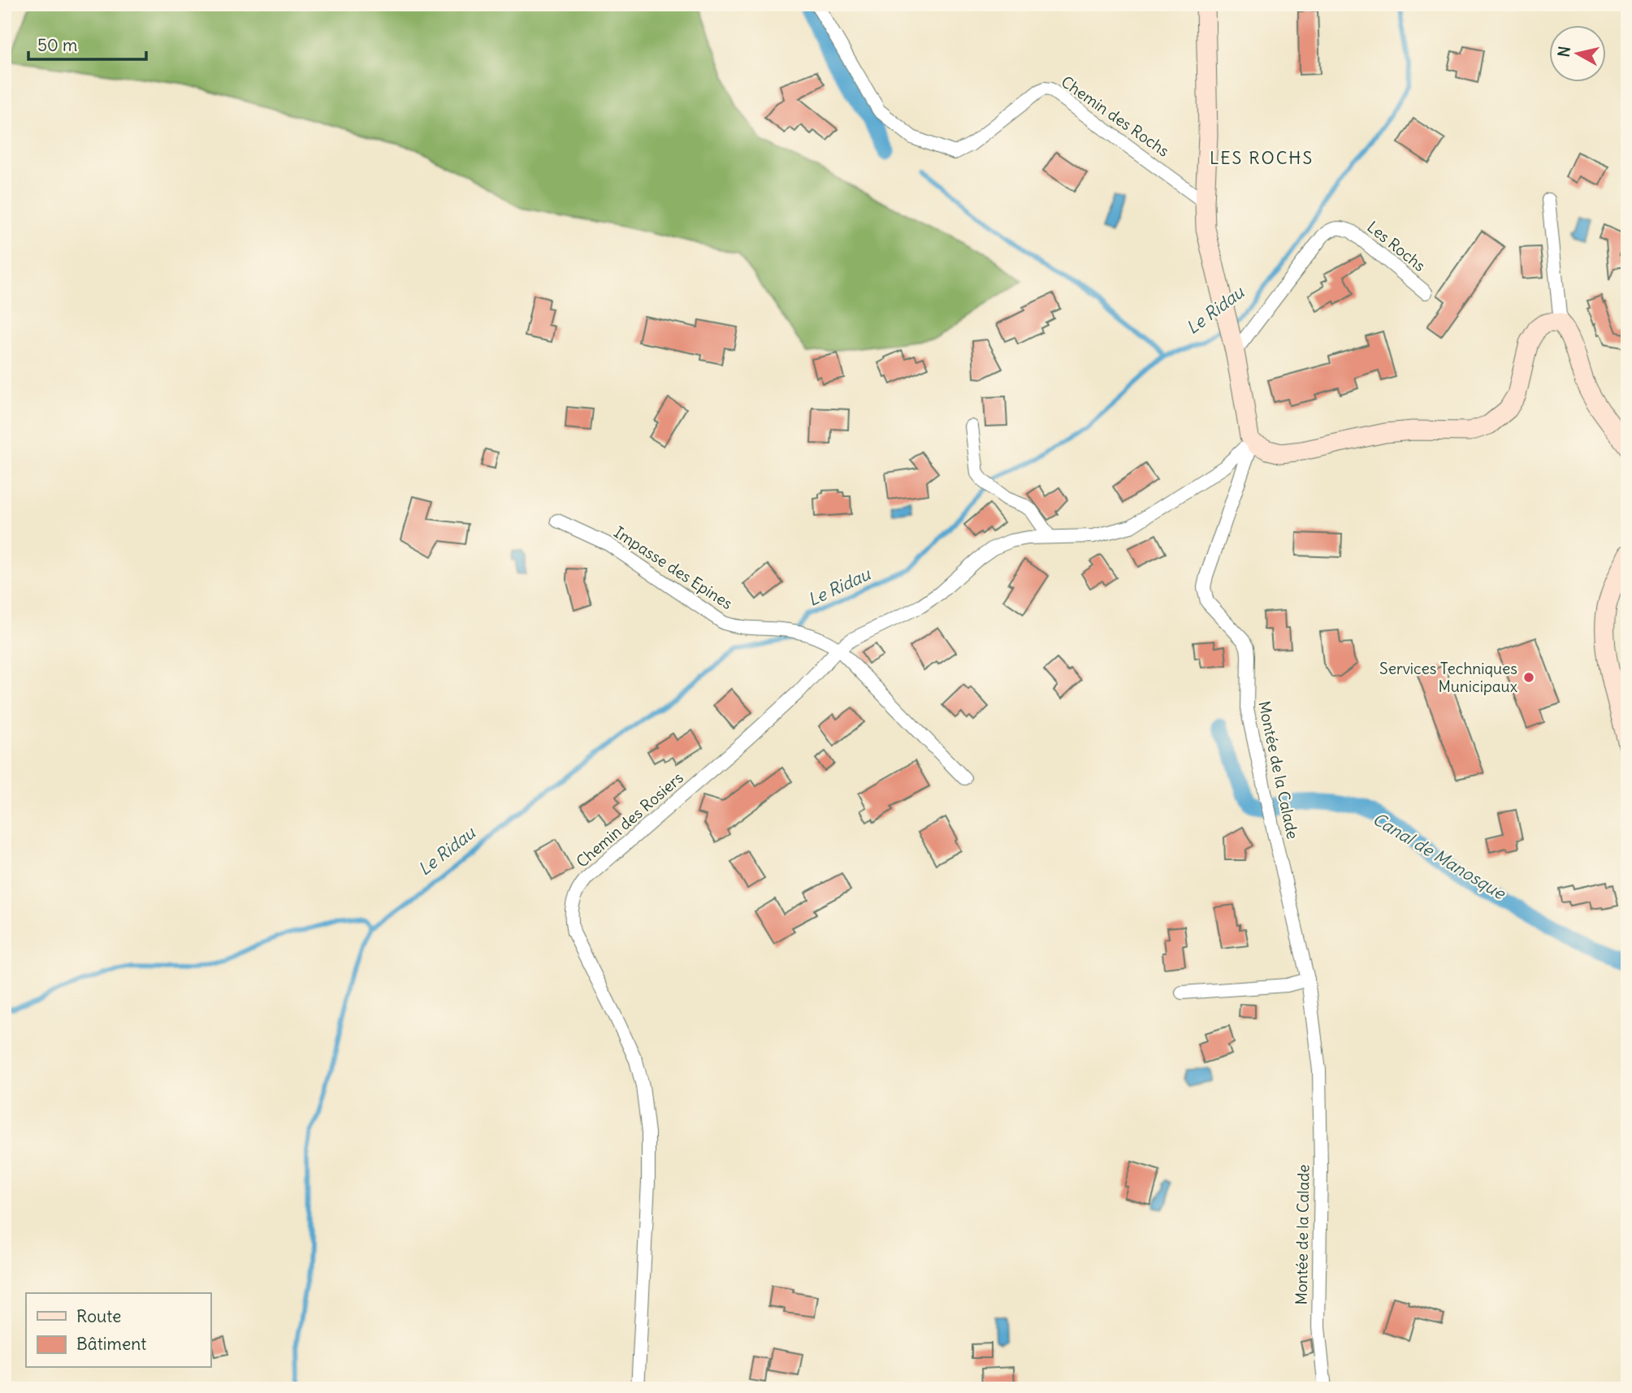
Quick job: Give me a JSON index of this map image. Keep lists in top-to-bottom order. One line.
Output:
{"streets":{"street":["Chemin des Rochs","Les Rochs","Impasse des Epines","Montée de la Calade","Chemin des Rosiers"]},"crossings":[["Impasse des Epines","Chemin des Rosiers"],["Montée de la Calade","Chemin des Rosiers"]],"districts":["LES ROCHS"],"water":["Le Ridau","Canal de Manosque"],"places":["Services Techniques Municipaux"],"legend":["Route","Bâtiment"],"scale_bar":"50 m","north":"left"}
